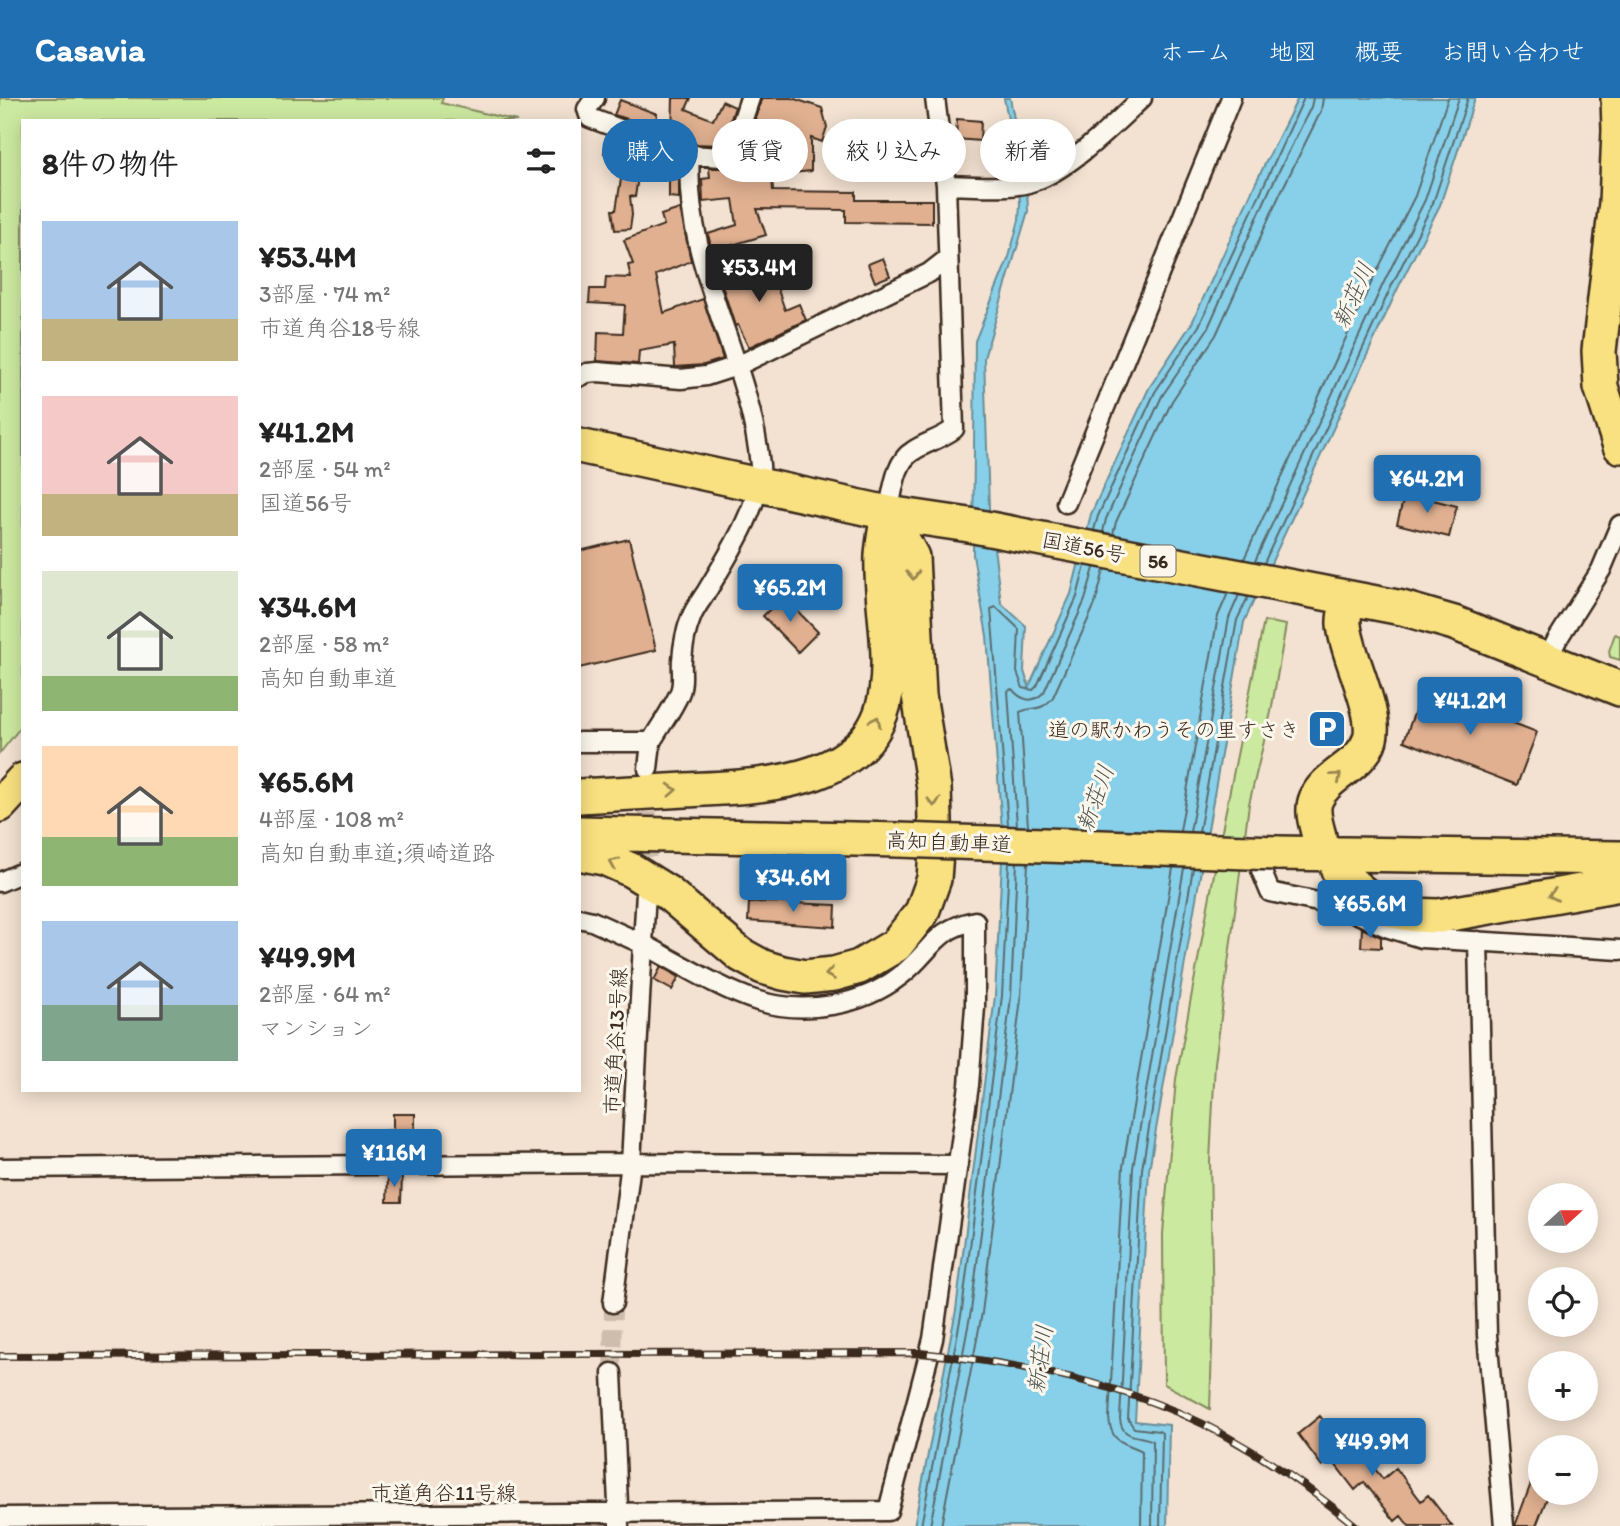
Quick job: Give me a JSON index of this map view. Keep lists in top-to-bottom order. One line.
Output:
{"streets":{"highway":["国道56号","56","高知自動車道"],"street":["市道角谷13号線","市道角谷11号線"]},"crossings":[["市道角谷13号線","市道角谷11号線"]],"water":["新荘川"],"places":{"parking":["道の駅かわうその里すさき"]},"north":"right","page":{"header":"Casavia","nav":["ホーム","地図","概要","お問い合わせ"],"chip":["購入","賃貸","絞り込み","新着"],"heading":"8件の物件","list":[{"name":"¥53.4M","note":"3部屋 · 74 m² · 市道角谷18号線"},{"name":"¥41.2M","note":"2部屋 · 54 m² · 国道56号"},{"name":"¥34.6M","note":"2部屋 · 58 m² · 高知自動車道"},{"name":"¥65.6M","note":"4部屋 · 108 m² · 高知自動車道;須崎道路"},{"name":"¥49.9M","note":"2部屋 · 64 m² · マンション"}],"price":["¥53.4M","¥64.2M","¥65.2M","¥41.2M","¥34.6M","¥65.6M","¥116M","¥49.9M"],"map_buttons":["+","−"]}}
